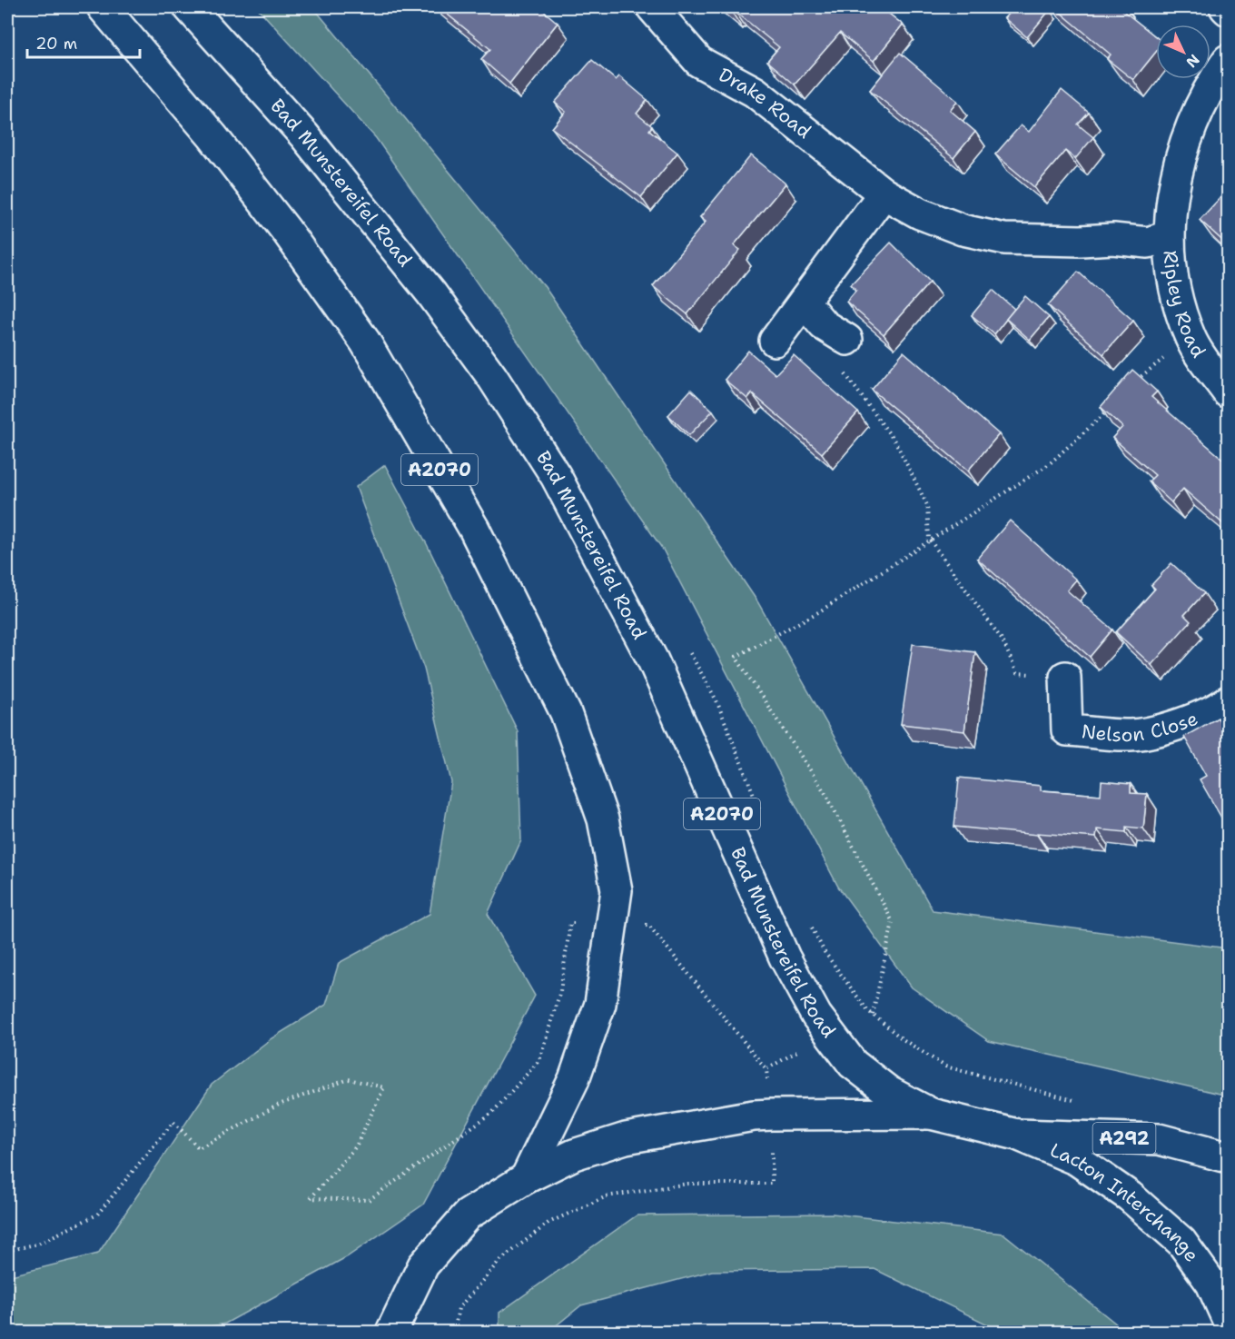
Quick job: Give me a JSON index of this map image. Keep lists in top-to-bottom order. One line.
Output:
{"streets":{"main road":["Drake Road","Bad Munstereifel Road","Ripley Road","A2070","Nelson Close","A292","Lacton Interchange"]},"crossings":[["Drake Road","Ripley Road"],["A292","Lacton Interchange"]],"scale_bar":"20 m","north":"bottom right"}
